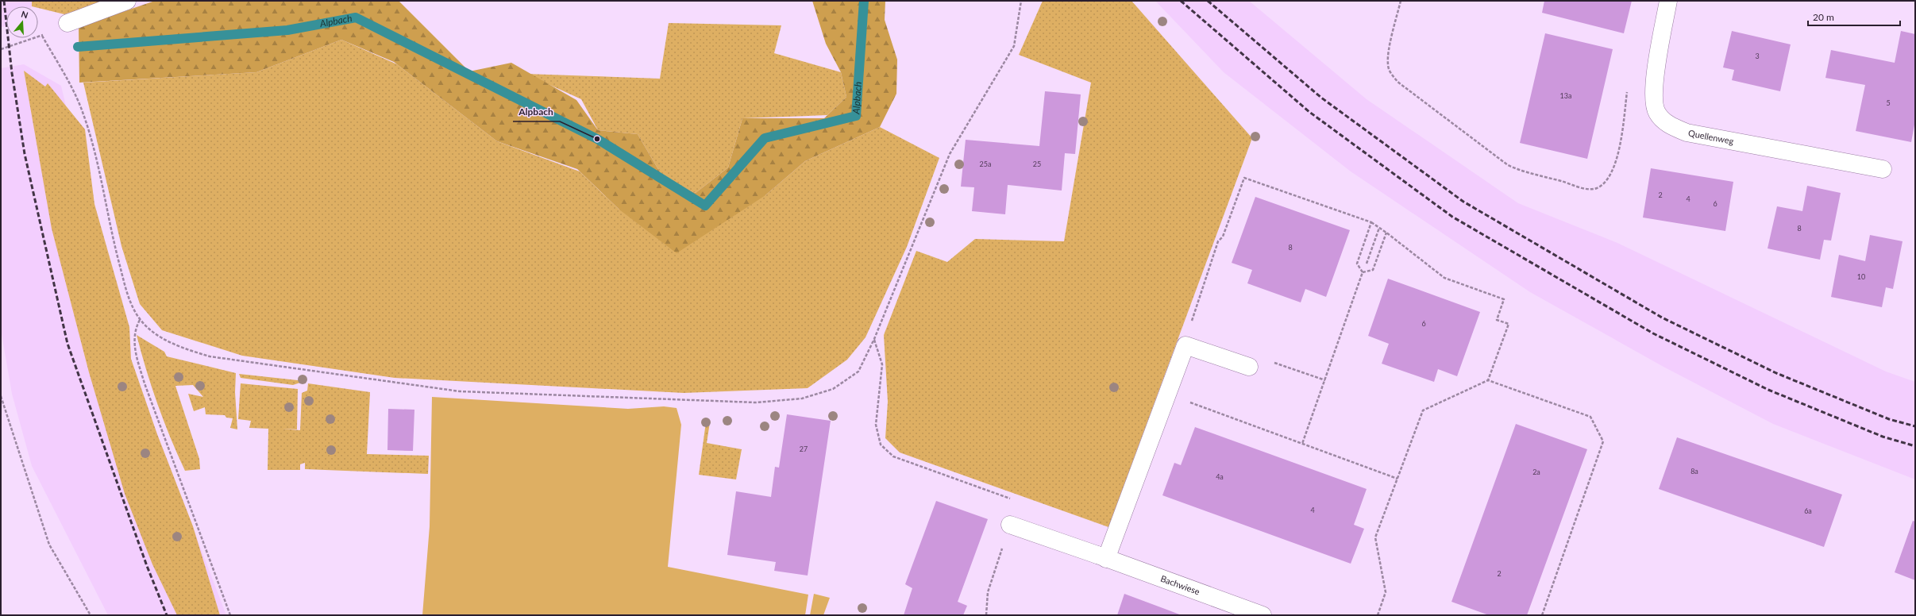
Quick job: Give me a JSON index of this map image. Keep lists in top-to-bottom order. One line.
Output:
{"streets":{"street":["Quellenweg","Bachwiese"]},"water":["Alpbach"],"places":["Alpbach"],"house_numbers":["3","13a","5","25a","25","2","4","6","8","8","10","6","27","8a","2a","4a","4","6a","2"],"scale_bar":"20 m","north":"top"}
